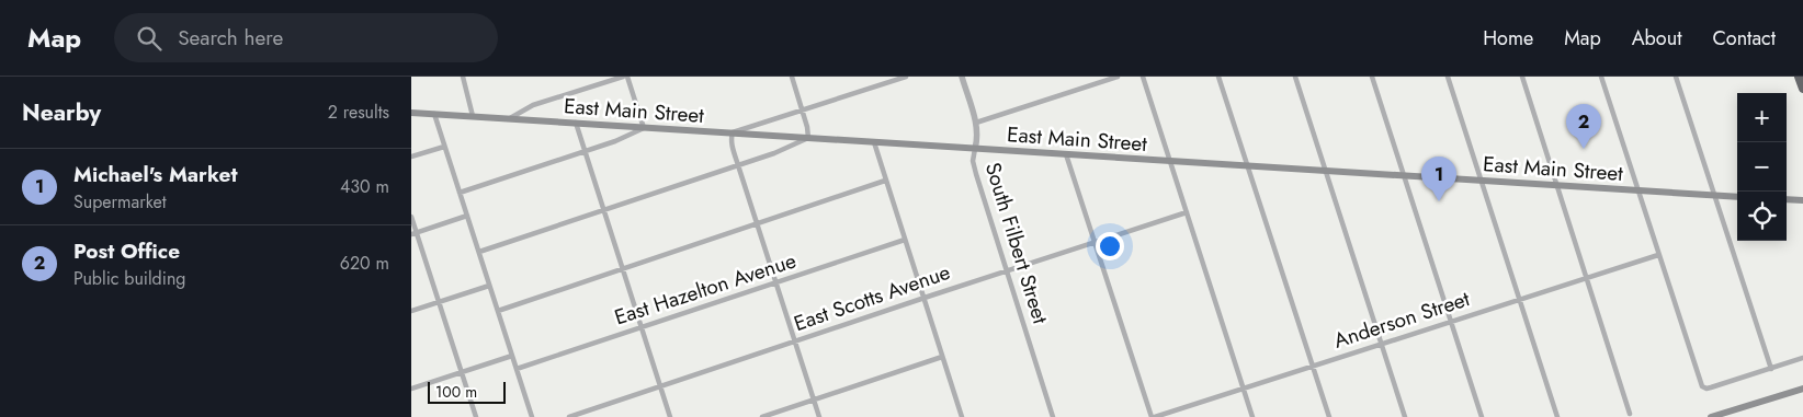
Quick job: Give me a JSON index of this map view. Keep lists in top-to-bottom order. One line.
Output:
{"streets":{"main road":["East Main Street"],"street":["South Filbert Street","East Hazelton Avenue","East Scotts Avenue","Anderson Street"]},"crossings":[["East Main Street","South Filbert Street"],["South Filbert Street","East Scotts Avenue"]],"scale_bar":"100 m","page":{"header":"Map","search":"Search here","nav":["Home","Map","About","Contact"],"heading":["Nearby","2 results"],"map_buttons":["+","−"],"pins":["2","1"],"list":[{"mark":"1","name":"Michael's Market","note":"Supermarket","value":"430 m"},{"mark":"2","name":"Post Office","note":"Public building","value":"620 m"}],"scale":"100 m"}}
